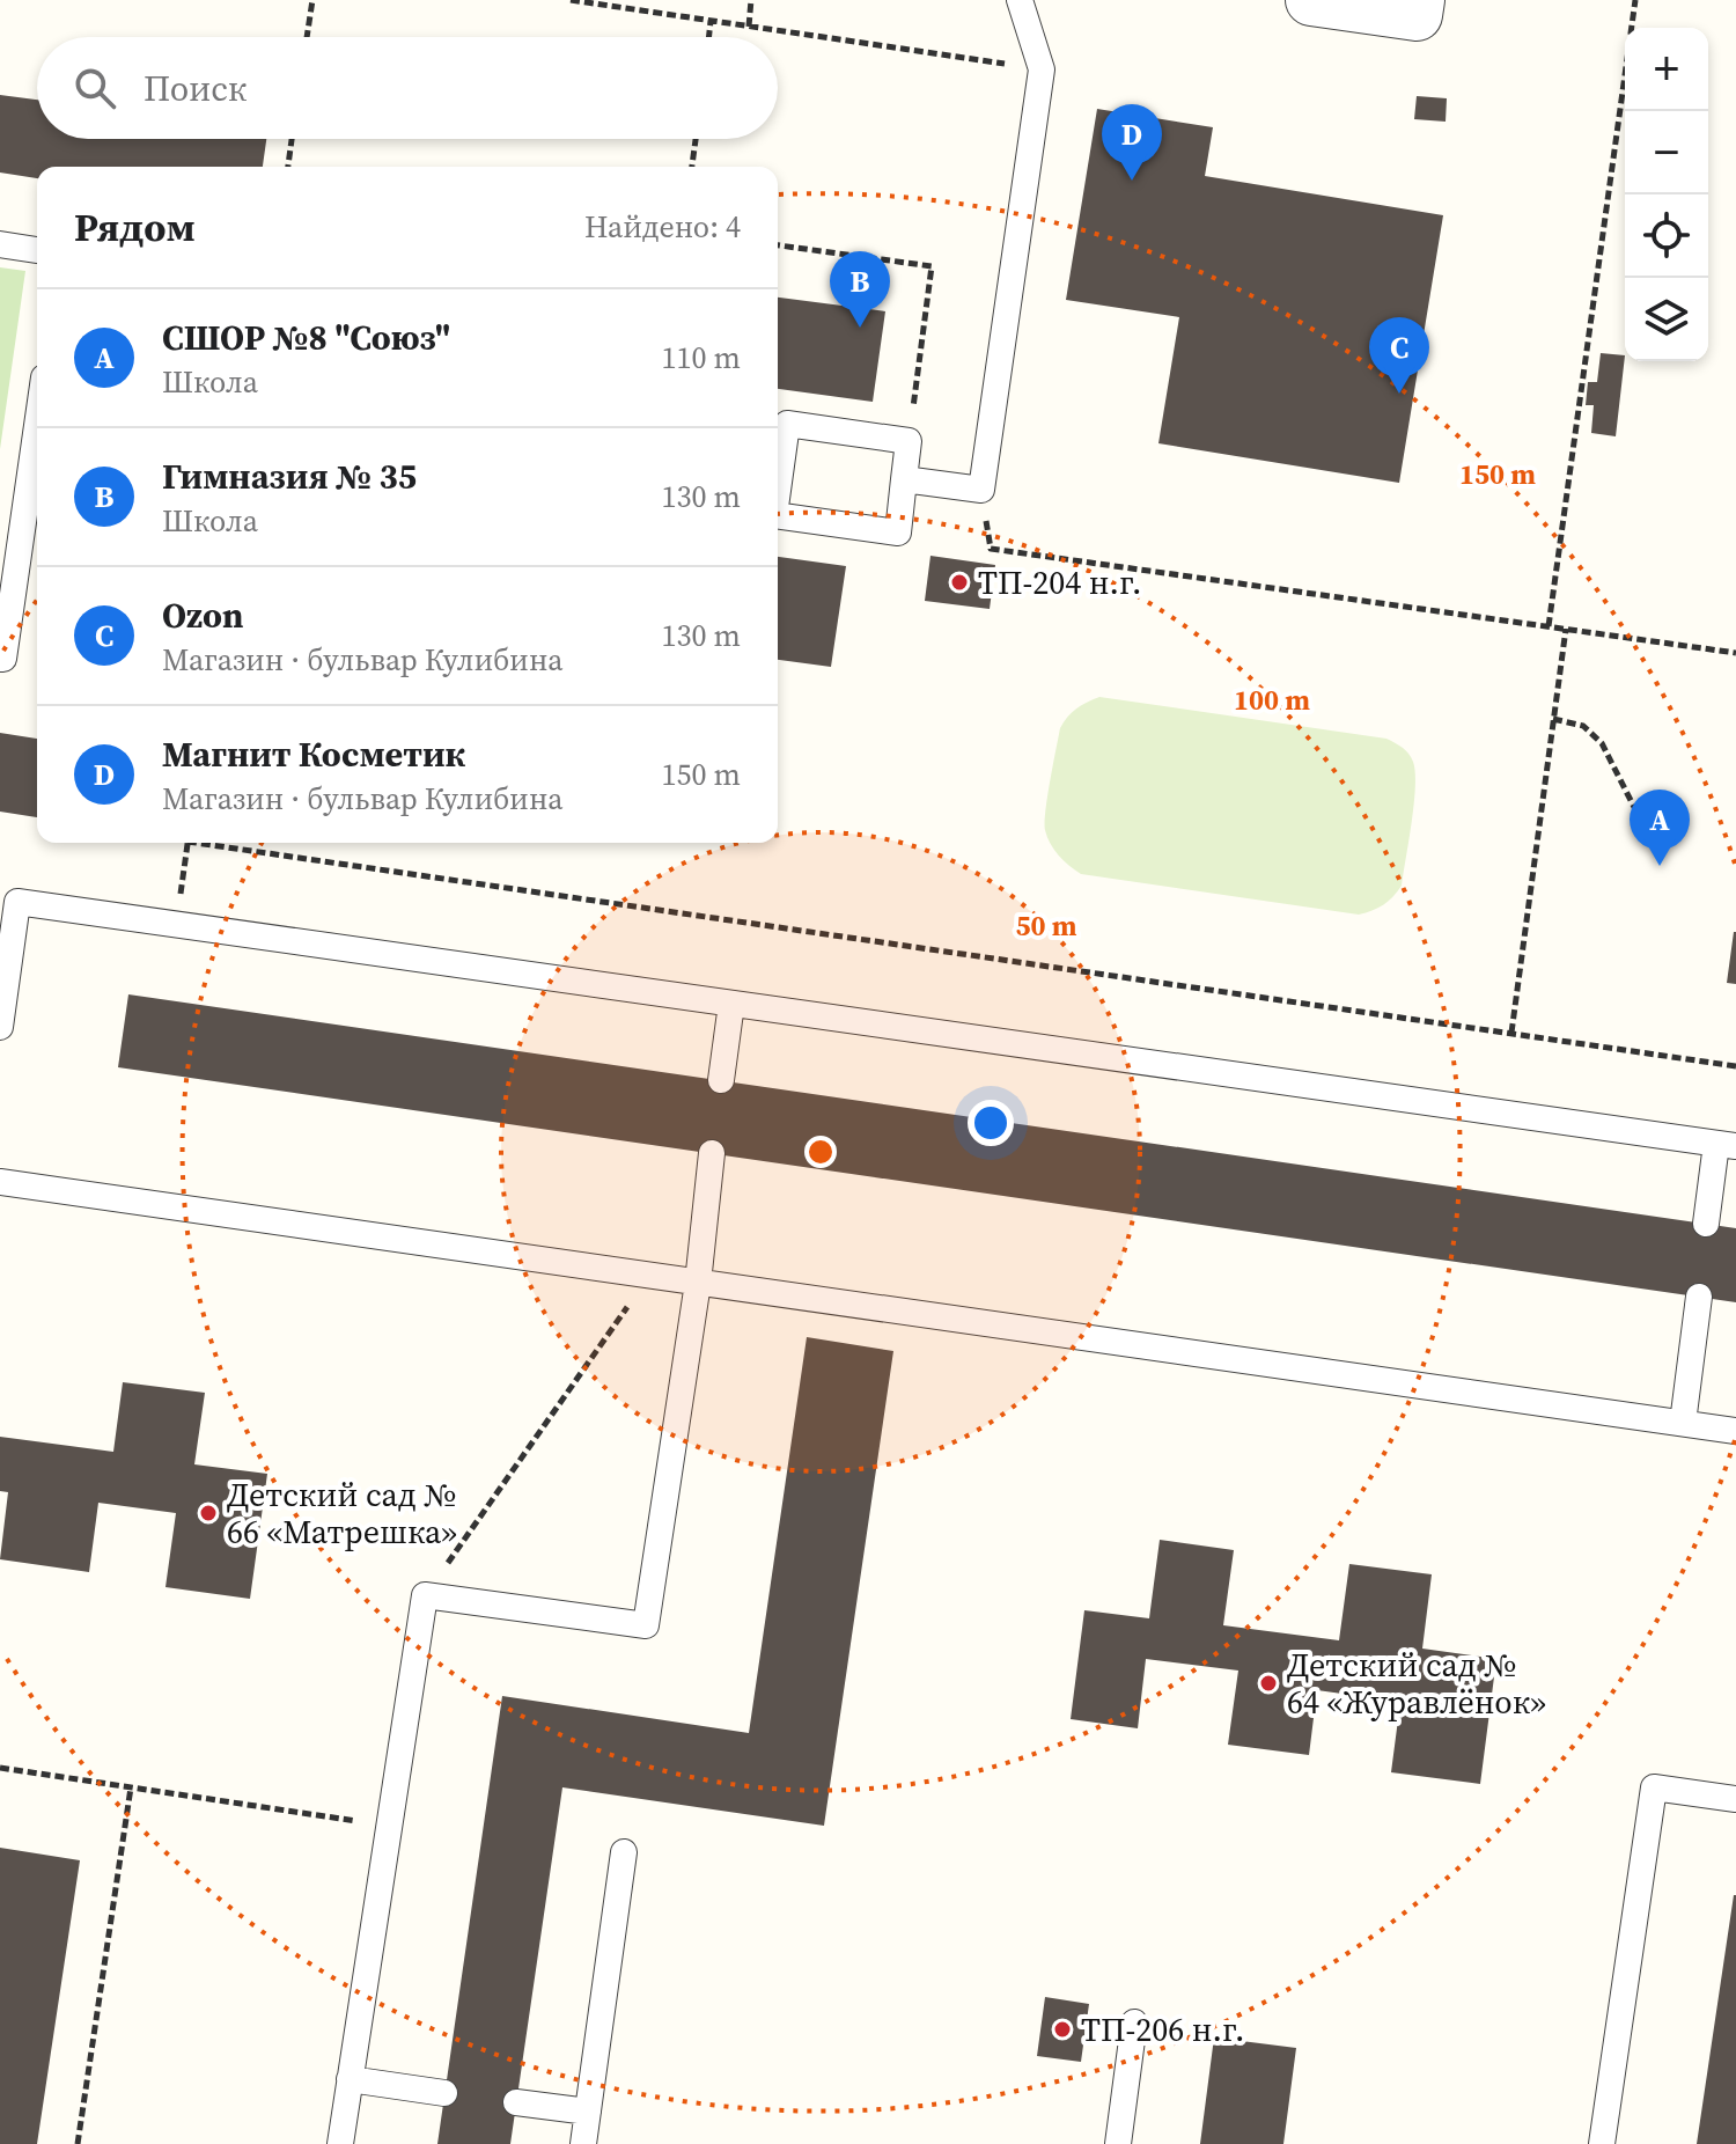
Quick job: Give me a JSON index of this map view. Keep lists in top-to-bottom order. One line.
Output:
{"places":["ТП-204 н.г.","Детский сад № 66 «Матрешка»","Детский сад № 64 «Журавлёнок»","ТП-206 н.г."],"page":{"map_buttons":["+","−"],"search":"Поиск","pins":["D","B","C","A"],"heading":["Рядом","Найдено: 4"],"list":[{"mark":"A","name":"СШОР №8 \"Союз\"","note":"Школа","value":"110 m"},{"mark":"B","name":"Гимназия № 35","note":"Школа","value":"130 m"},{"mark":"C","name":"Ozon","note":"Магазин · бульвар Кулибина","value":"130 m"},{"mark":"D","name":"Магнит Косметик","note":"Магазин · бульвар Кулибина","value":"150 m"}]},"rings":["150 m","100 m","50 m"]}
